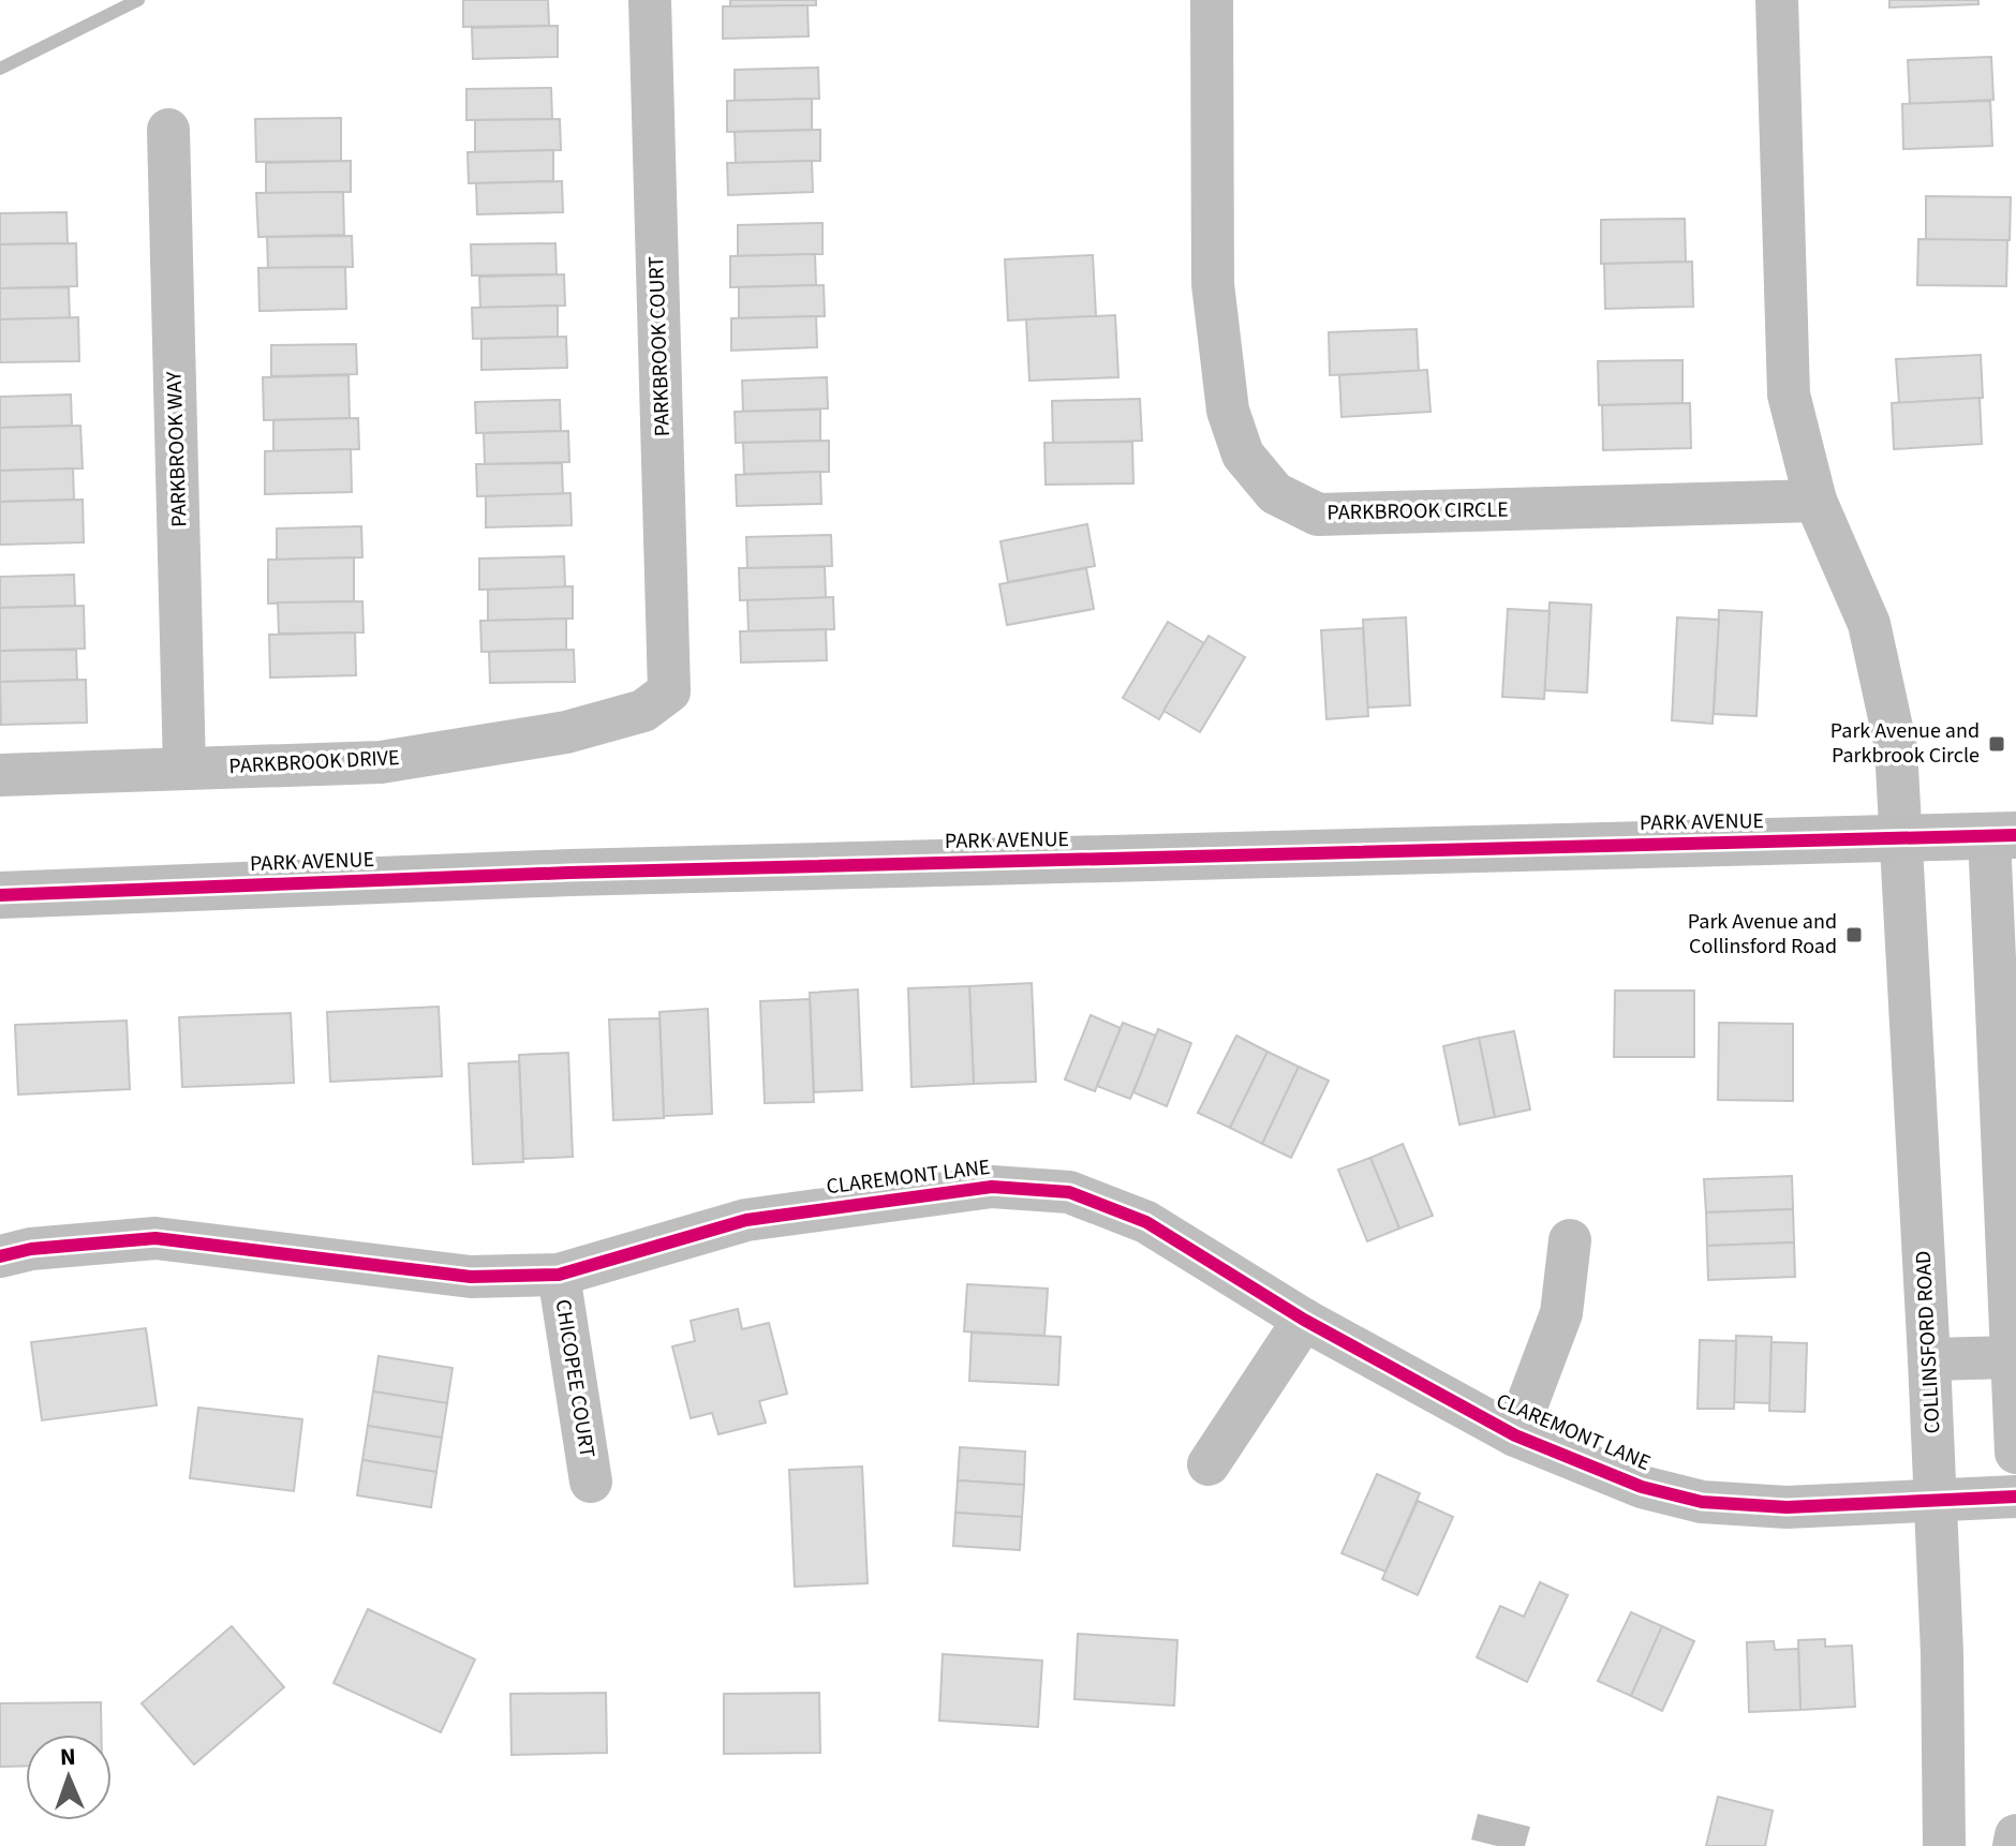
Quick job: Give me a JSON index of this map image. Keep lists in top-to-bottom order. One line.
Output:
{"streets":{"main road":["PARK AVENUE"],"street":["PARKBROOK COURT","PARKBROOK WAY","PARKBROOK CIRCLE","PARKBROOK DRIVE","CLAREMONT LANE","COLLINSFORD ROAD","CHICOPEE COURT"]},"crossings":[["PARKBROOK COURT","PARKBROOK DRIVE"],["PARKBROOK WAY","PARKBROOK DRIVE"],["PARK AVENUE","COLLINSFORD ROAD"],["CLAREMONT LANE","COLLINSFORD ROAD"],["CLAREMONT LANE","CHICOPEE COURT"]],"places":{"transit":["Park Avenue and Parkbrook Circle","Park Avenue and Collinsford Road"]},"north":"top"}
